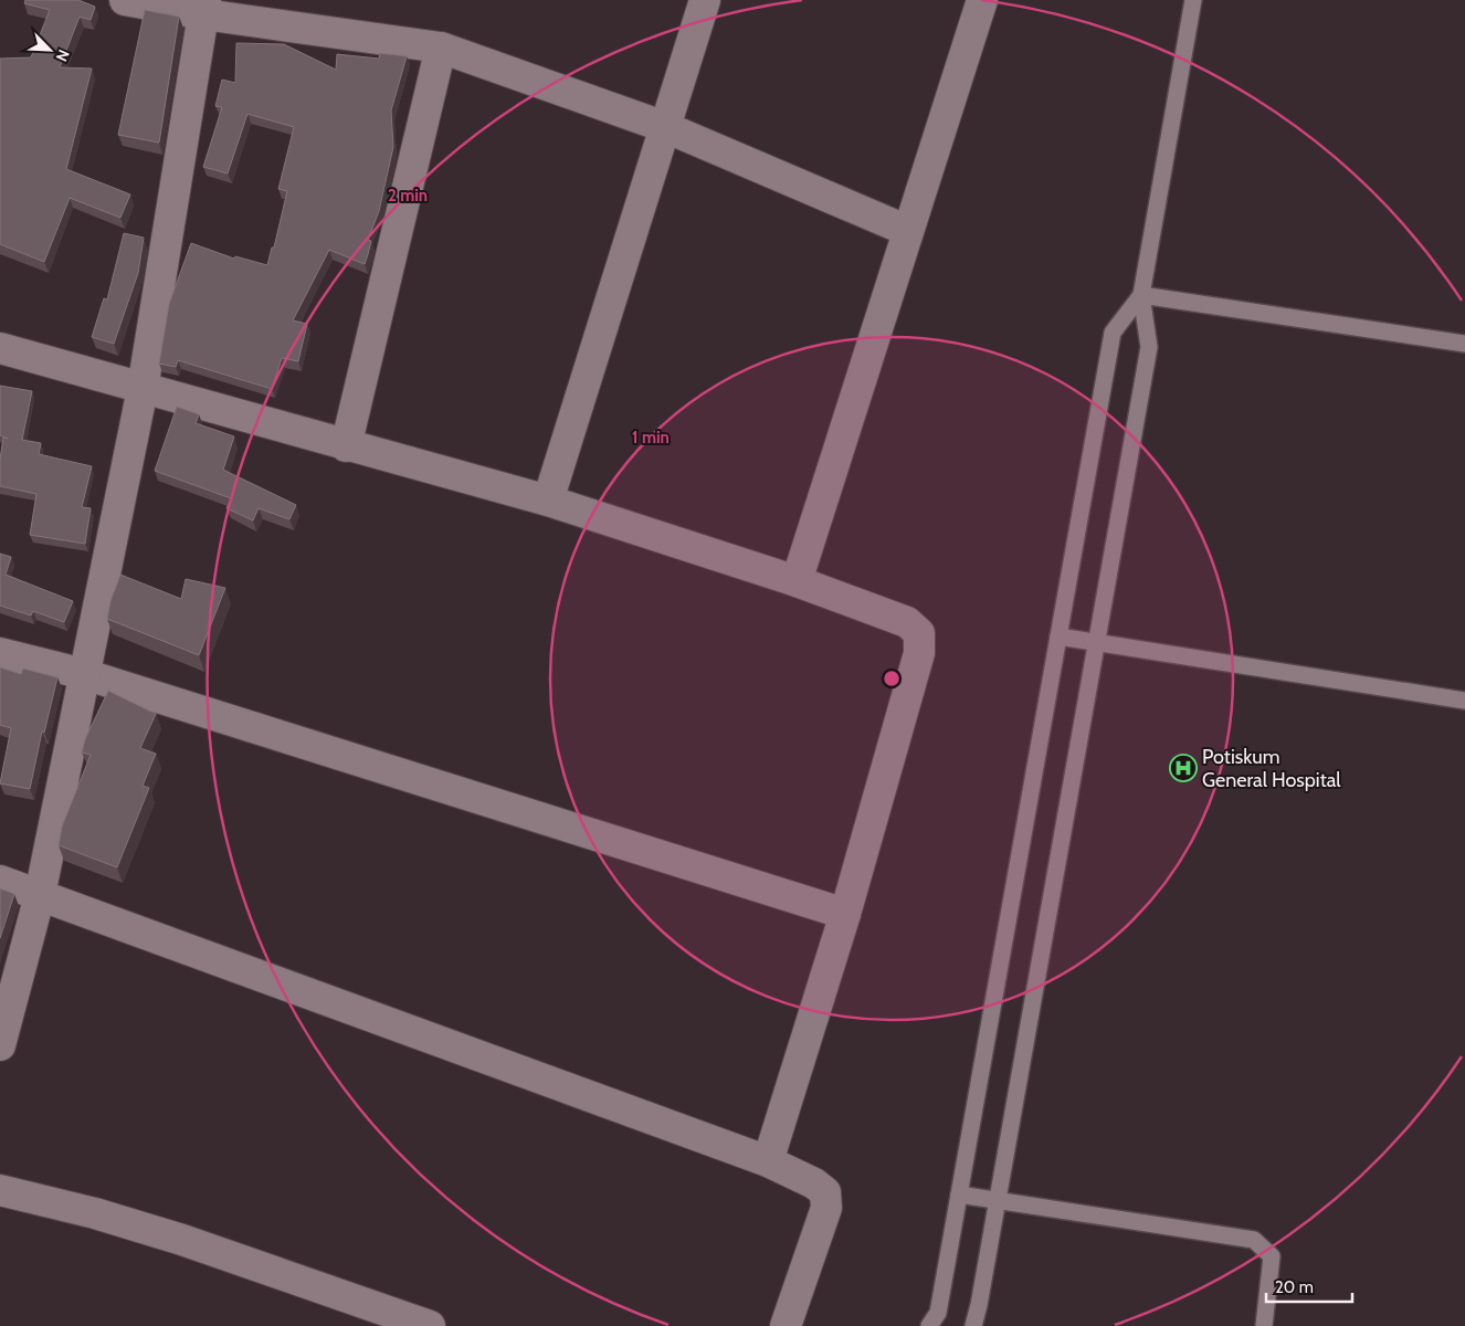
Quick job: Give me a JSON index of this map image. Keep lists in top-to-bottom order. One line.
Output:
{"places":{"hospital":["Potiskum General Hospital"]},"scale_bar":"20 m","north":"bottom right","rings":["2 min","1 min"]}
